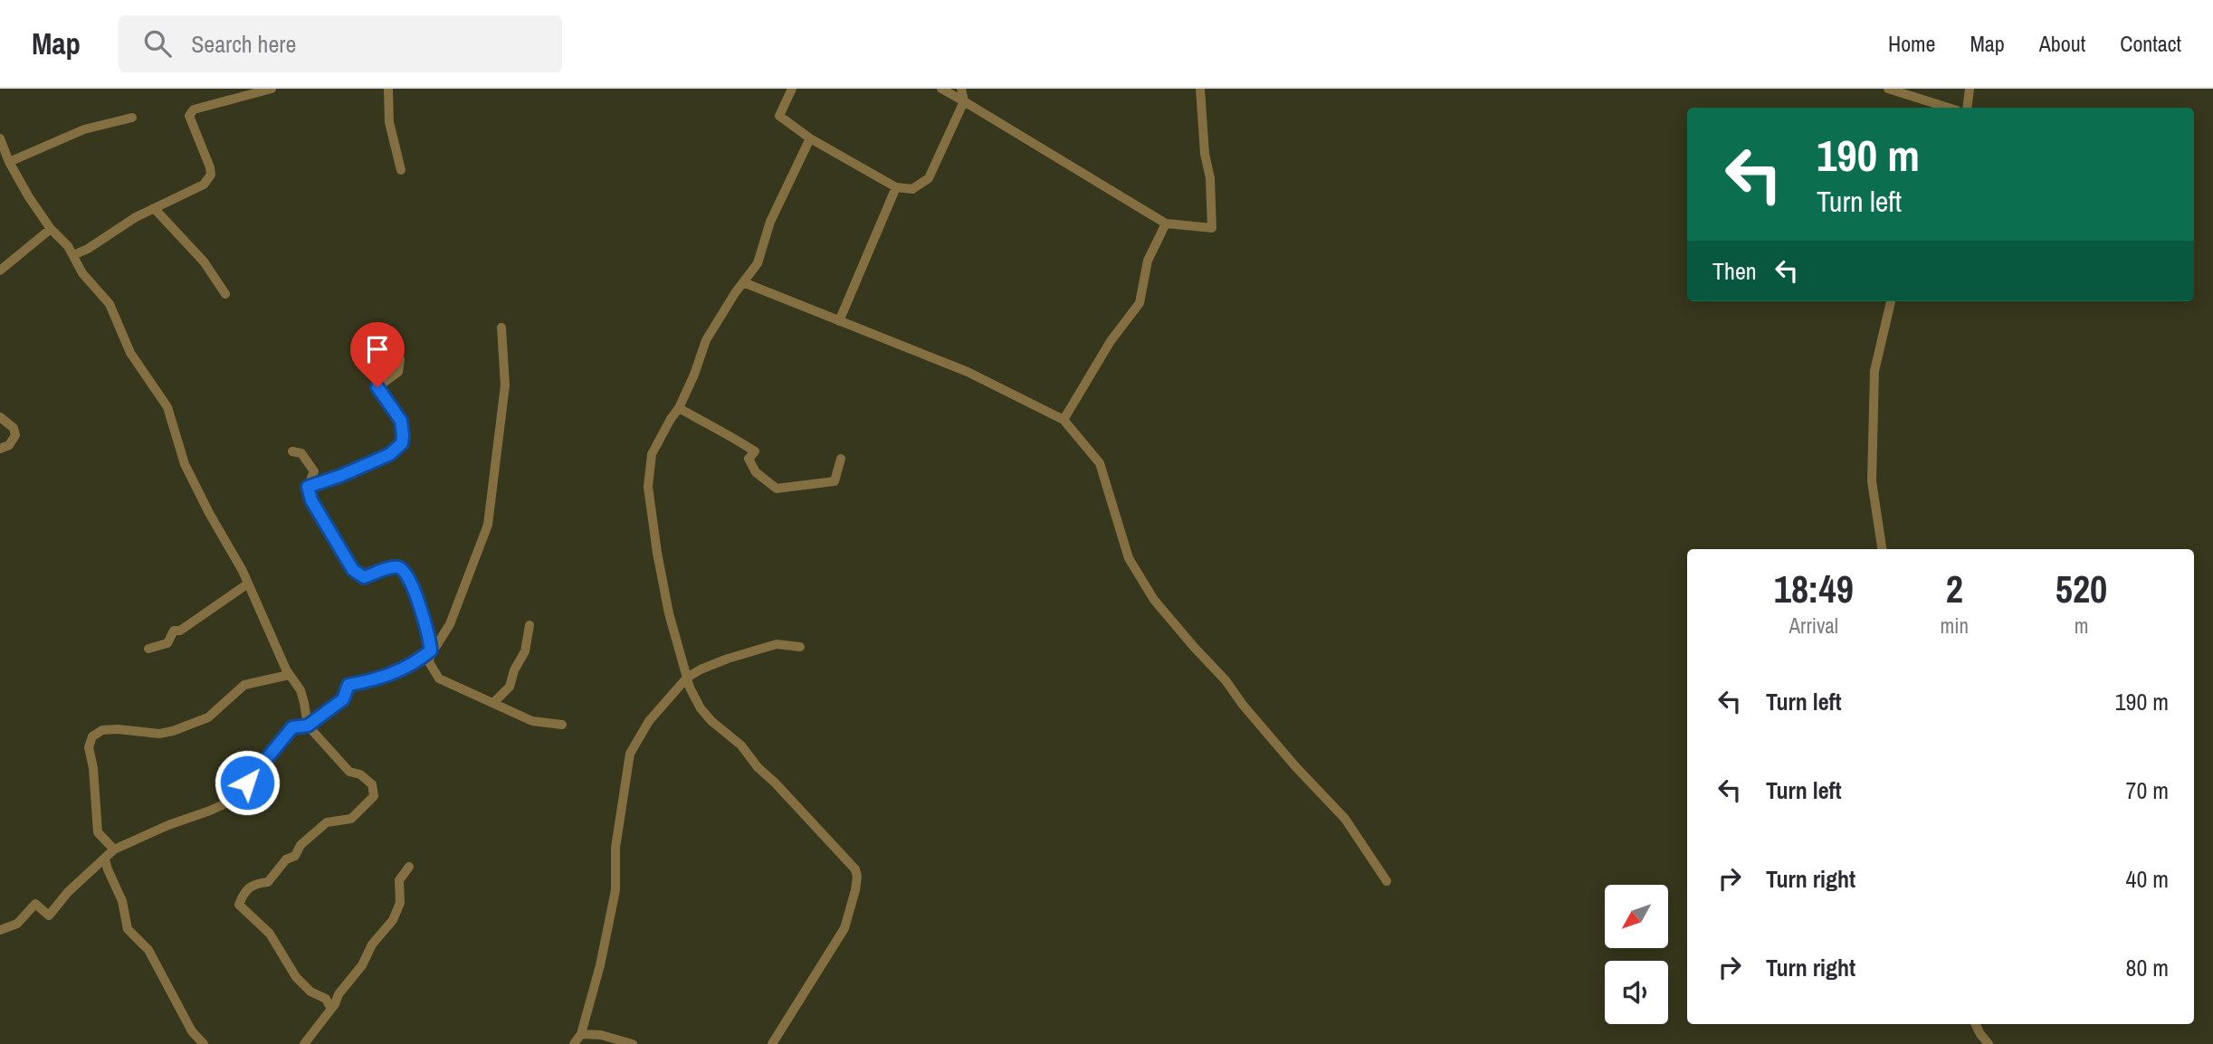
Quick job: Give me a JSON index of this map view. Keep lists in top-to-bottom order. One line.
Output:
{"north":"bottom left","page":{"header":"Map","search":"Search here","nav":["Home","Map","About","Contact"],"turn":["190 m","Turn left"],"then":"Then","eta":["18:49","Arrival","2","min","520","m"],"list":[{"name":"Turn left","value":"190 m"},{"name":"Turn left","value":"70 m"},{"name":"Turn right","value":"40 m"},{"name":"Turn right","value":"80 m"}]}}
